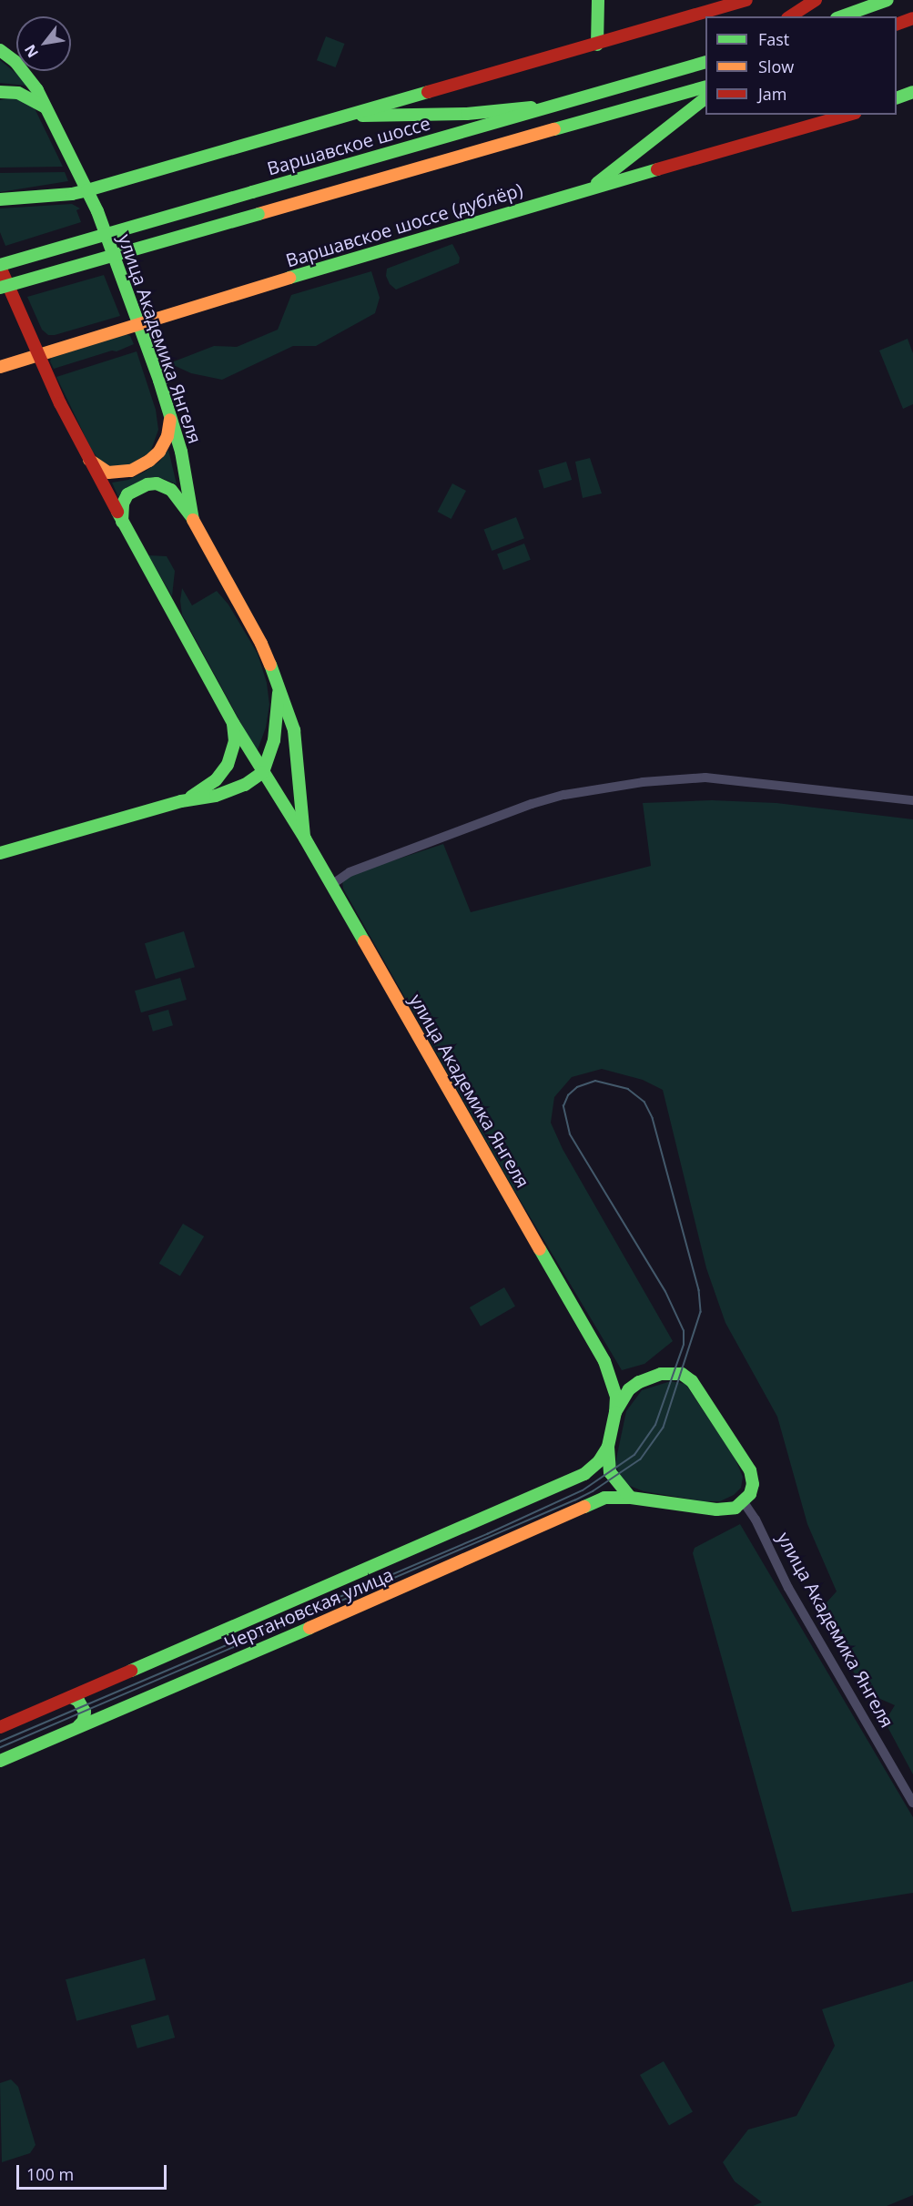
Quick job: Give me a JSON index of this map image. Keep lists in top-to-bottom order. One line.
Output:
{"streets":{"main road":["Варшавское шоссе","Варшавское шоссе (дублёр)","улица Академика Янгеля","Чертановская улица"]},"crossings":[["Варшавское шоссе","улица Академика Янгеля"],["Варшавское шоссе (дублёр)","улица Академика Янгеля"],["улица Академика Янгеля","Чертановская улица"]],"legend":["Fast","Slow","Jam"],"scale_bar":"100 m","north":"bottom left"}
